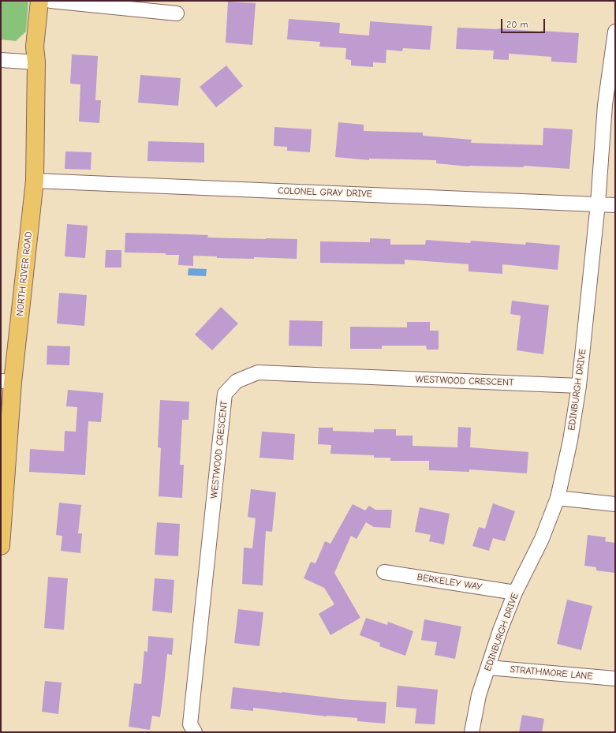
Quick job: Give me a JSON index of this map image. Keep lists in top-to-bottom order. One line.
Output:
{"streets":{"main road":["NORTH RIVER ROAD"],"street":["COLONEL GRAY DRIVE","WESTWOOD CRESCENT","EDINBURGH DRIVE","BERKELEY WAY","STRATHMORE LANE"]},"crossings":[["COLONEL GRAY DRIVE","NORTH RIVER ROAD"],["COLONEL GRAY DRIVE","EDINBURGH DRIVE"],["WESTWOOD CRESCENT","EDINBURGH DRIVE"],["EDINBURGH DRIVE","BERKELEY WAY"],["EDINBURGH DRIVE","STRATHMORE LANE"]],"scale_bar":"20 m"}
